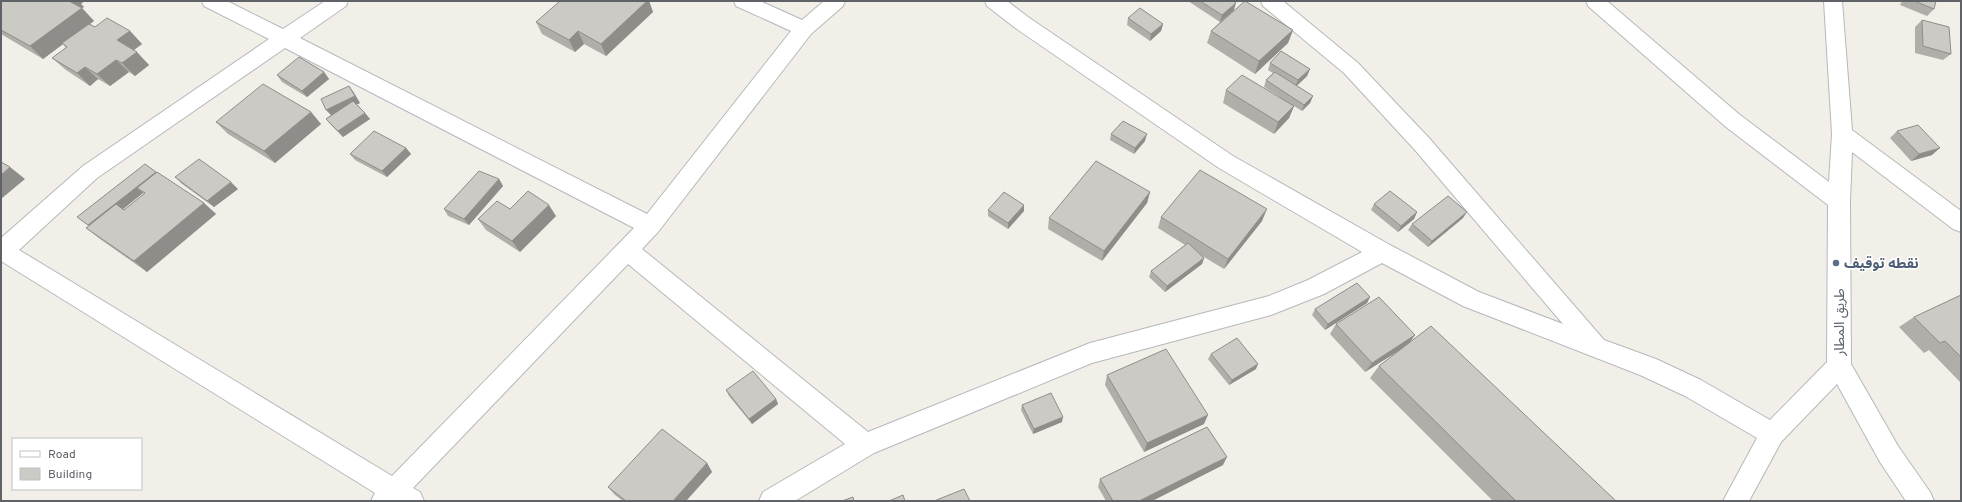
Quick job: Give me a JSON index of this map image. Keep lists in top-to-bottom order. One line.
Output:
{"streets":{"street":["طريق المطار"]},"places":["نقطه توقيف"],"legend":["Road","Building"]}
